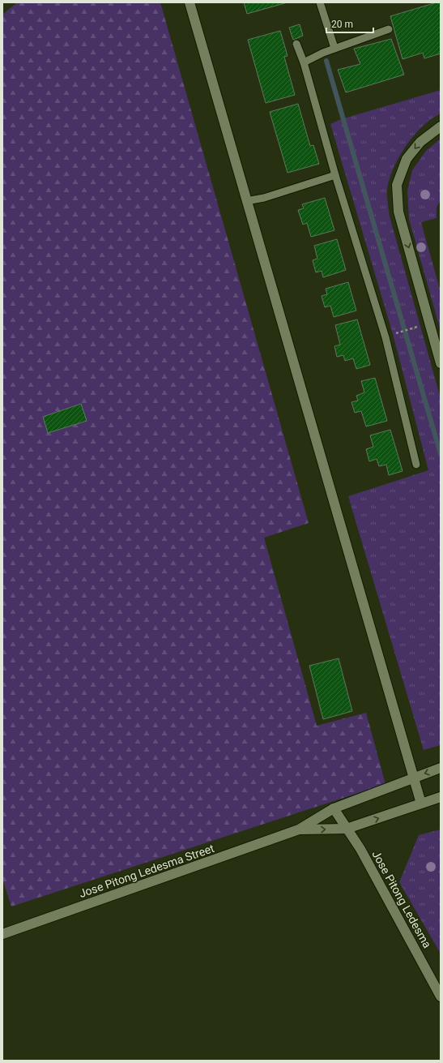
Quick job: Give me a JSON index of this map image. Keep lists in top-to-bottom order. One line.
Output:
{"streets":{"street":["Jose Pitong Ledesma Street","Jose Pitong Ledesma"]},"scale_bar":"20 m"}
